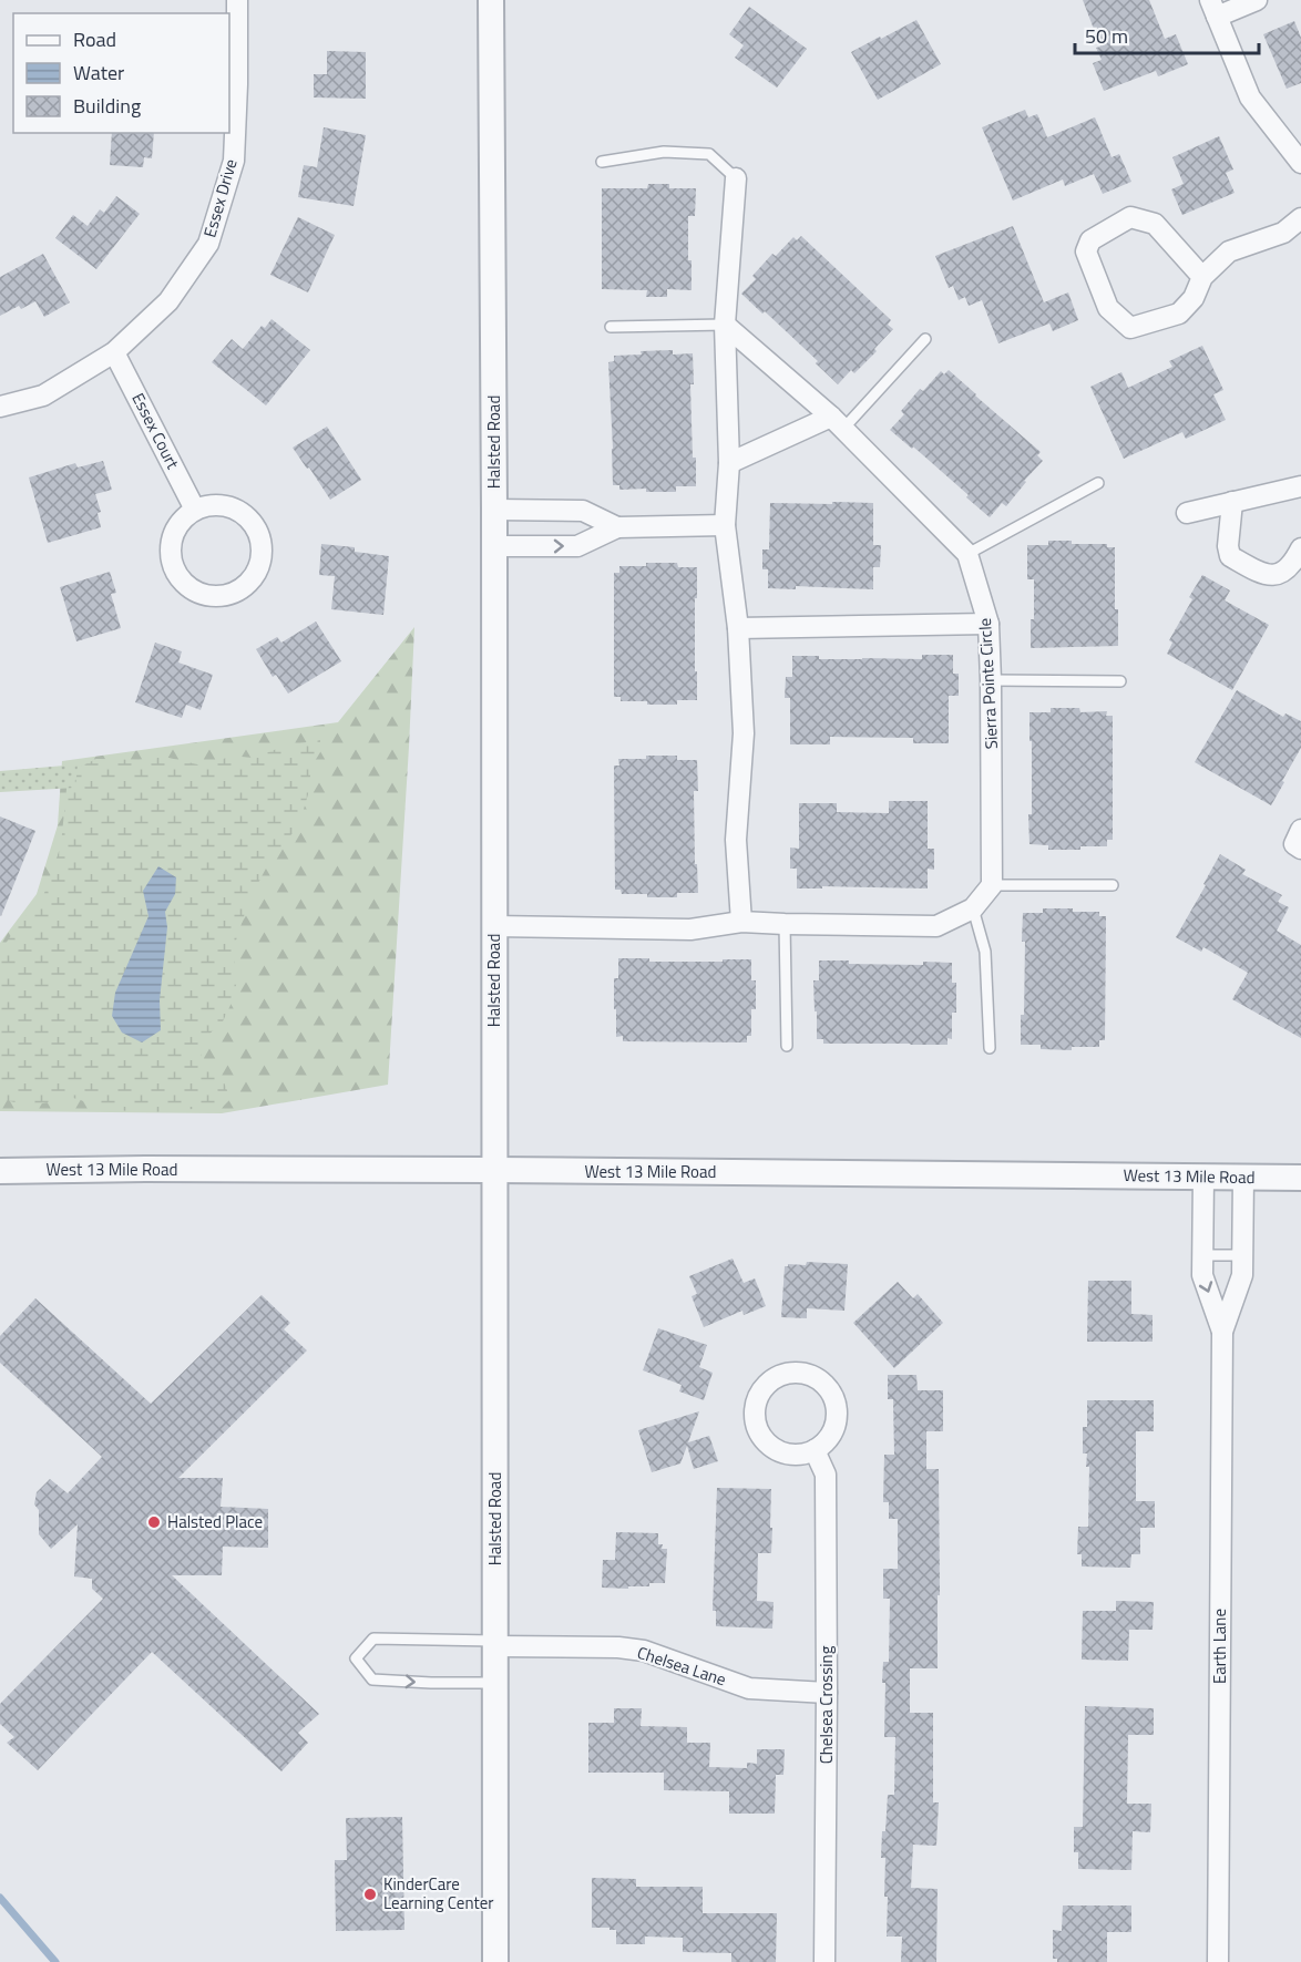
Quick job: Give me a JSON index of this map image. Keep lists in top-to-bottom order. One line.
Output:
{"streets":{"street":["Essex Drive","Essex Court","Halsted Road","Sierra Pointe Circle","West 13 Mile Road","Earth Lane","Chelsea Lane","Chelsea Crossing"]},"crossings":[["Essex Drive","Essex Court"],["Halsted Road","West 13 Mile Road"],["Halsted Road","Chelsea Lane"],["West 13 Mile Road","Earth Lane"],["Chelsea Lane","Chelsea Crossing"]],"places":["Halsted Place","KinderCare Learning Center"],"legend":["Road","Water","Building"],"scale_bar":"50 m"}
